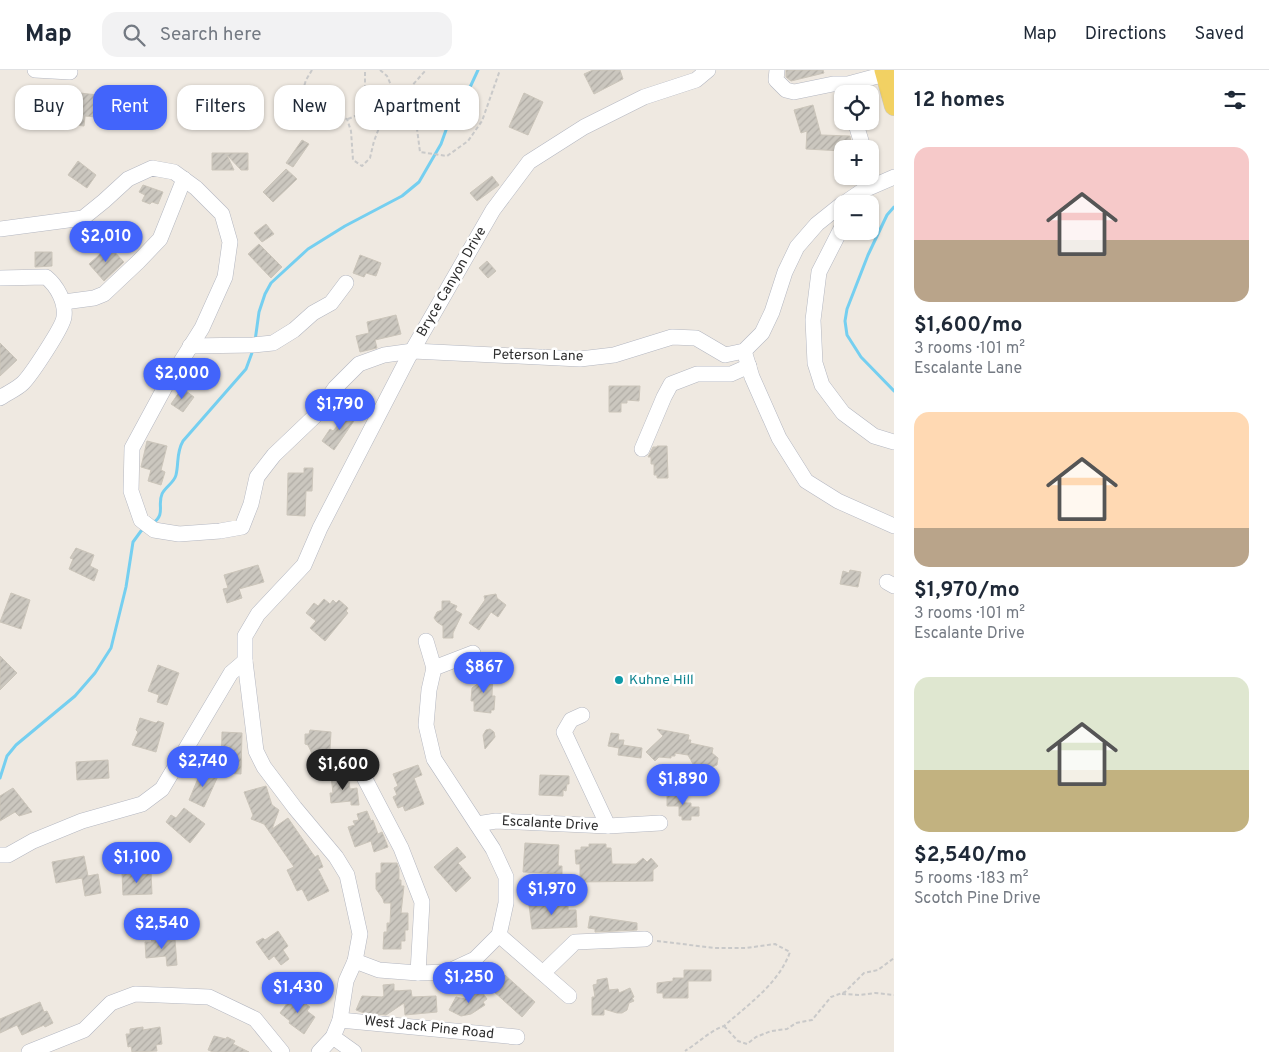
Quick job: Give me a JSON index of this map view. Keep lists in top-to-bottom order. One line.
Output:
{"streets":{"street":["Bryce Canyon Drive","Peterson Lane","Escalante Drive","West Jack Pine Road"]},"crossings":[["Bryce Canyon Drive","Peterson Lane"]],"places":["Kuhne Hill"],"page":{"header":"Map","search":"Search here","nav":["Map","Directions","Saved"],"heading":"12 homes","map_buttons":["+","−"],"chip":["Buy","Rent","Filters","New","Apartment"],"list":[{"name":"$1,600/mo","note":"3 rooms · 101 m² · Escalante Lane"},{"name":"$1,970/mo","note":"3 rooms · 101 m² · Escalante Drive"},{"name":"$2,540/mo","note":"5 rooms · 183 m² · Scotch Pine Drive"}],"price":["$2,010","$2,000","$1,790","$867","$2,740","$1,600","$1,890","$1,100","$1,970","$2,540","$1,250","$1,430"]}}
